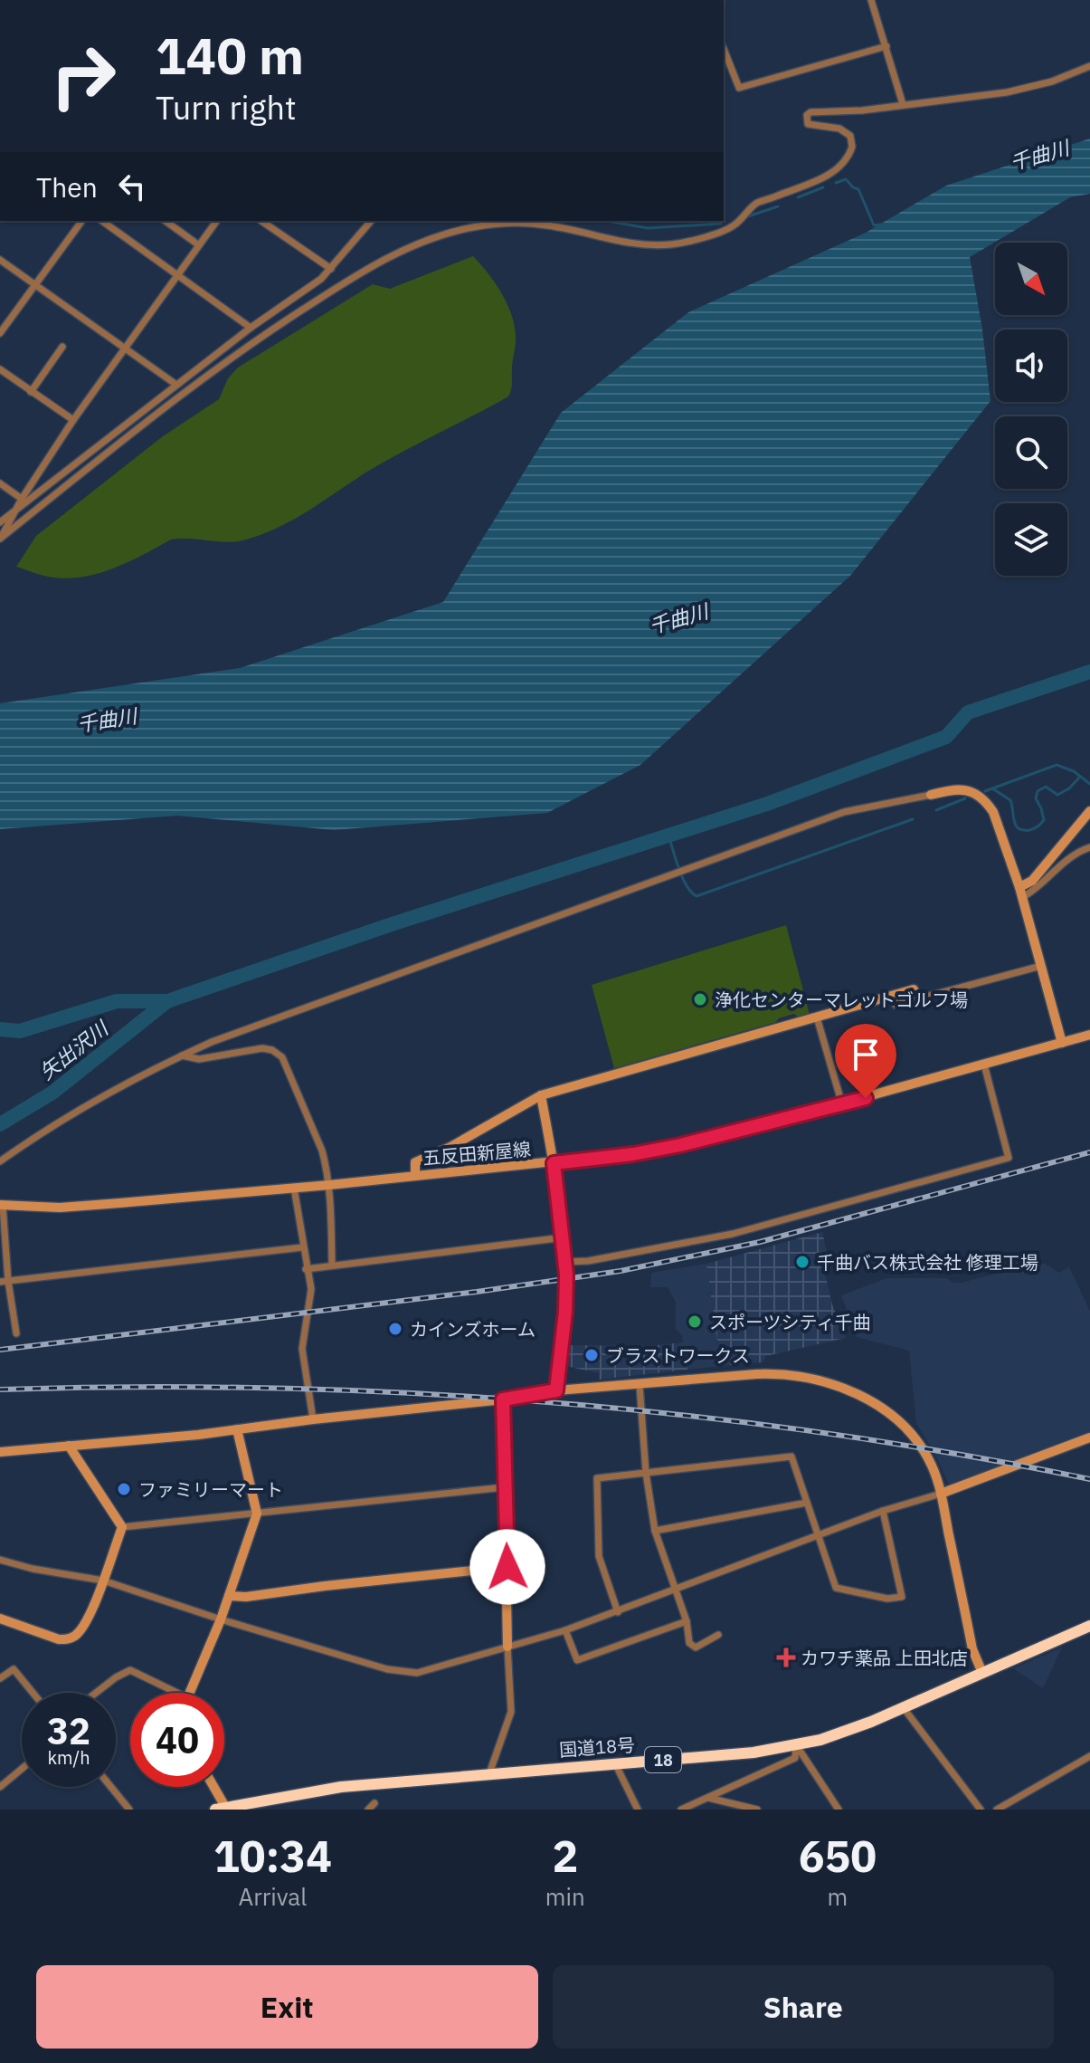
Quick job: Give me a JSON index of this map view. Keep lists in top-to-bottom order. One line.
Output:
{"streets":{"highway":["国道18号","18"],"street":["五反田新屋線"]},"water":["千曲川","矢出沢川"],"places":{"other":["浄化センターマレットゴルフ場","千曲バス株式会社 修理工場","スポーツシティ千曲","カインズホーム","ブラストワークス","ファミリーマート"],"health":["カワチ薬品 上田北店"]},"north":"bottom right","page":{"turn":["140 m","Turn right"],"then":"Then","speed":"32 km/h","limit":"40","eta":["10:34","Arrival","2","min","650","m"],"buttons":["Exit","Share"]}}
